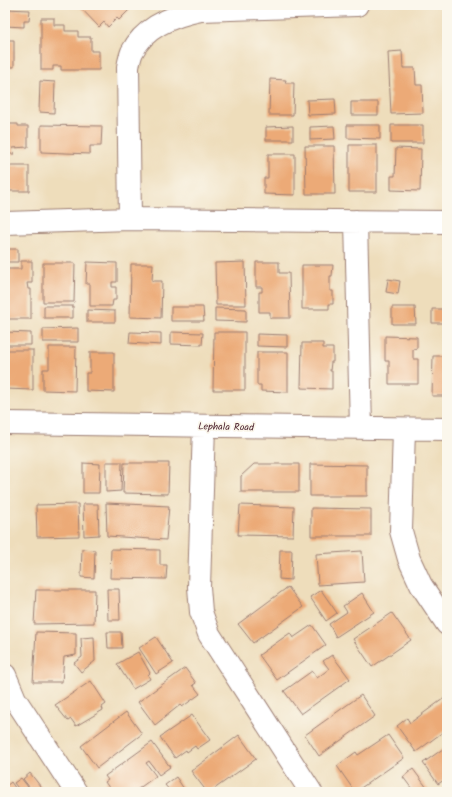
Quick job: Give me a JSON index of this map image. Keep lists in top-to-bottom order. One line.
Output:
{"streets":{"street":["Lephala Road"]}}
